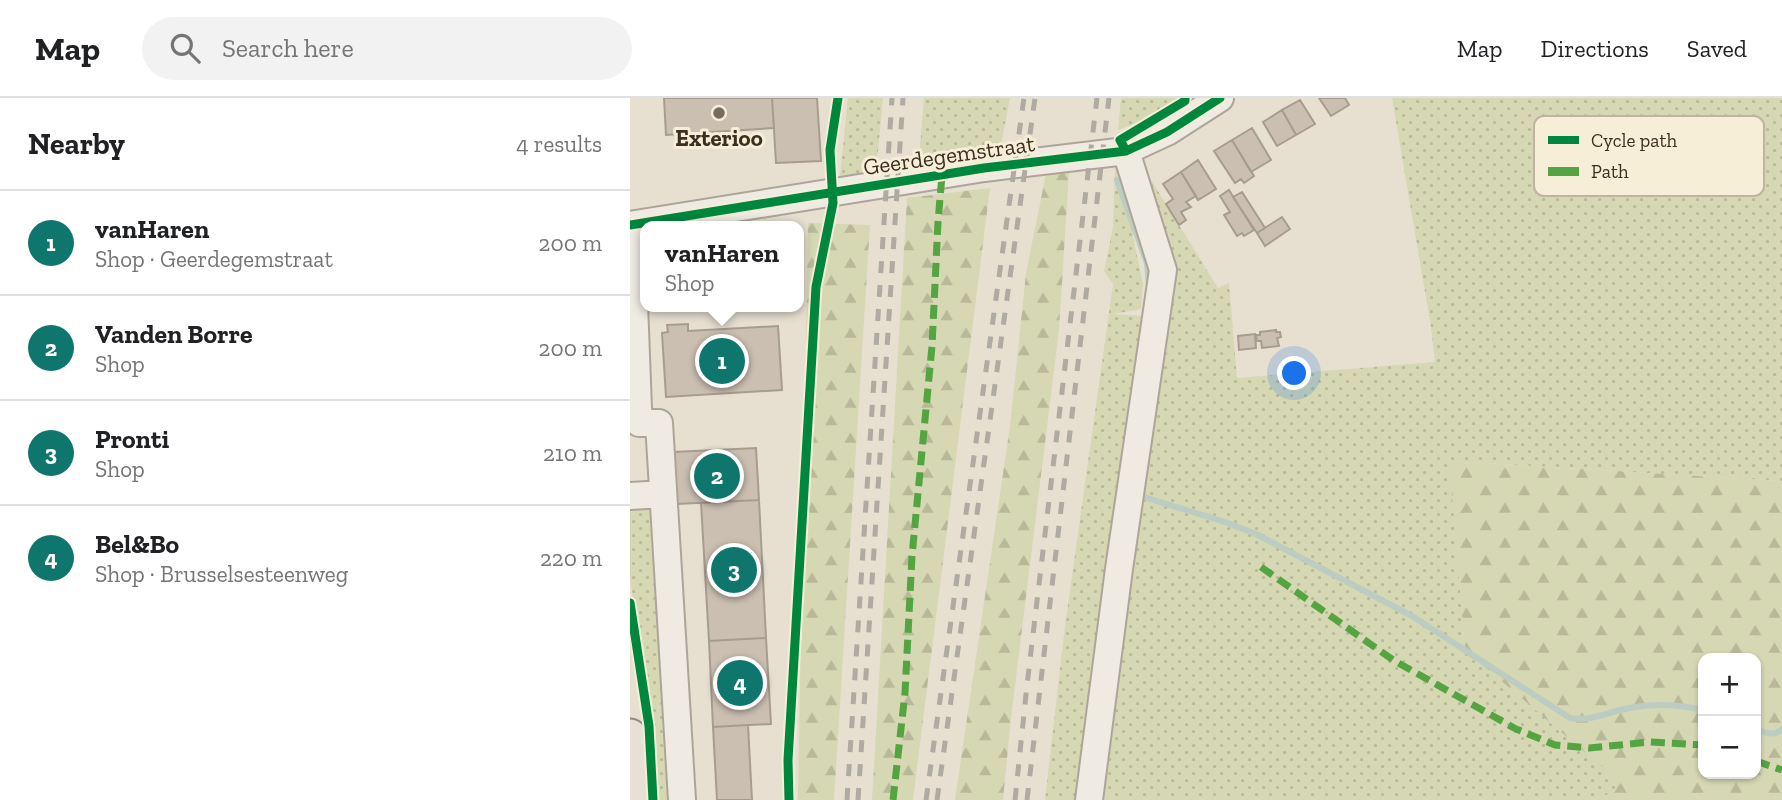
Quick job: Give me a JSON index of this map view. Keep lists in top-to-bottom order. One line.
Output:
{"streets":{"street":["Geerdegemstraat"]},"places":["Exterioo"],"legend":["Cycle path","Path"],"page":{"header":"Map","search":"Search here","nav":["Map","Directions","Saved"],"heading":["Nearby","4 results"],"list":[{"mark":"1","name":"vanHaren","note":"Shop · Geerdegemstraat","value":"200 m"},{"mark":"2","name":"Vanden Borre","note":"Shop","value":"200 m"},{"mark":"3","name":"Pronti","note":"Shop","value":"210 m"},{"mark":"4","name":"Bel&Bo","note":"Shop · Brusselsesteenweg","value":"220 m"}],"popup":["vanHaren","Shop"],"pins":["1","2","3","4"],"map_buttons":["+","−"]}}
